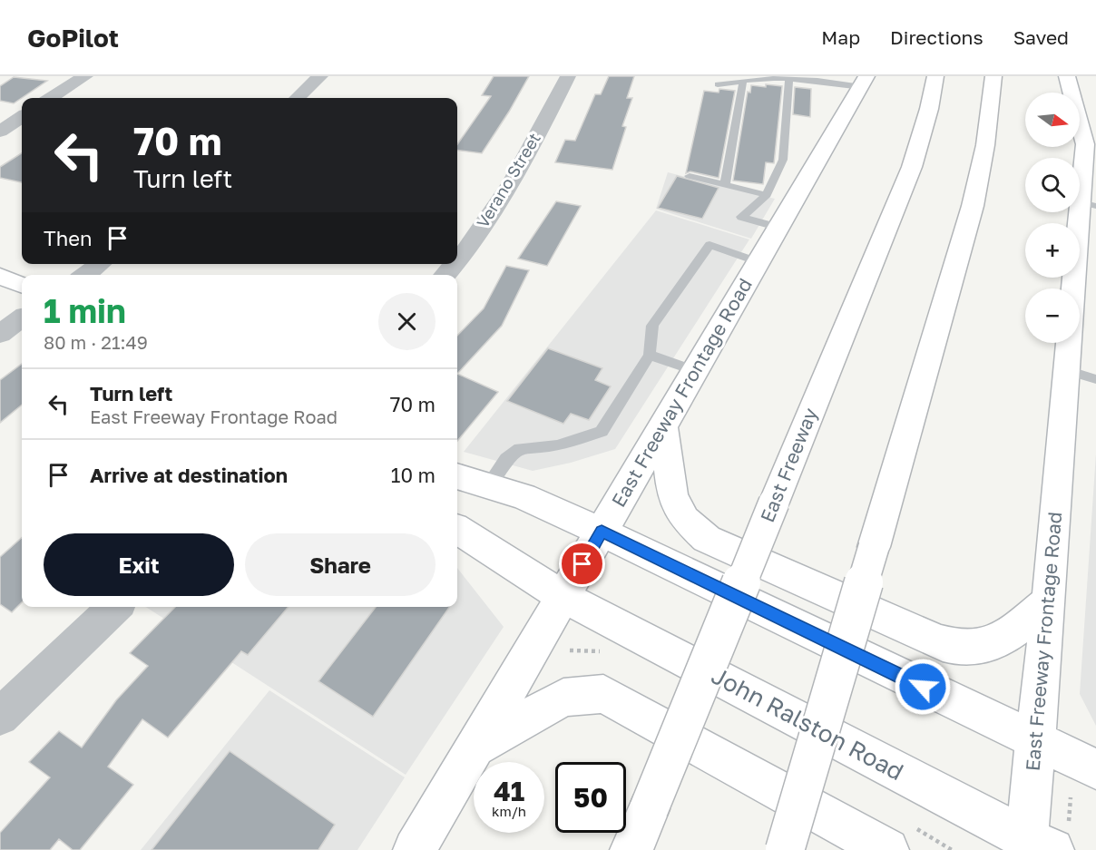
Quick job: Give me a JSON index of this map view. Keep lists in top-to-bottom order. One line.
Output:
{"streets":{"main road":["East Freeway Frontage Road","East Freeway","John Ralston Road"],"street":["Verano Street"]},"crossings":[["East Freeway Frontage Road","John Ralston Road"]],"north":"right","page":{"header":"GoPilot","nav":["Map","Directions","Saved"],"map_buttons":["+","−"],"turn":["70 m","Turn left"],"then":"Then","heading":["1 min","80 m · 21:49"],"list":[{"name":"Turn left","note":"East Freeway Frontage Road","value":"70 m"},{"name":"Arrive at destination","value":"10 m"}],"buttons":["Exit","Share"],"speed":"41 km/h","limit":"50"}}
